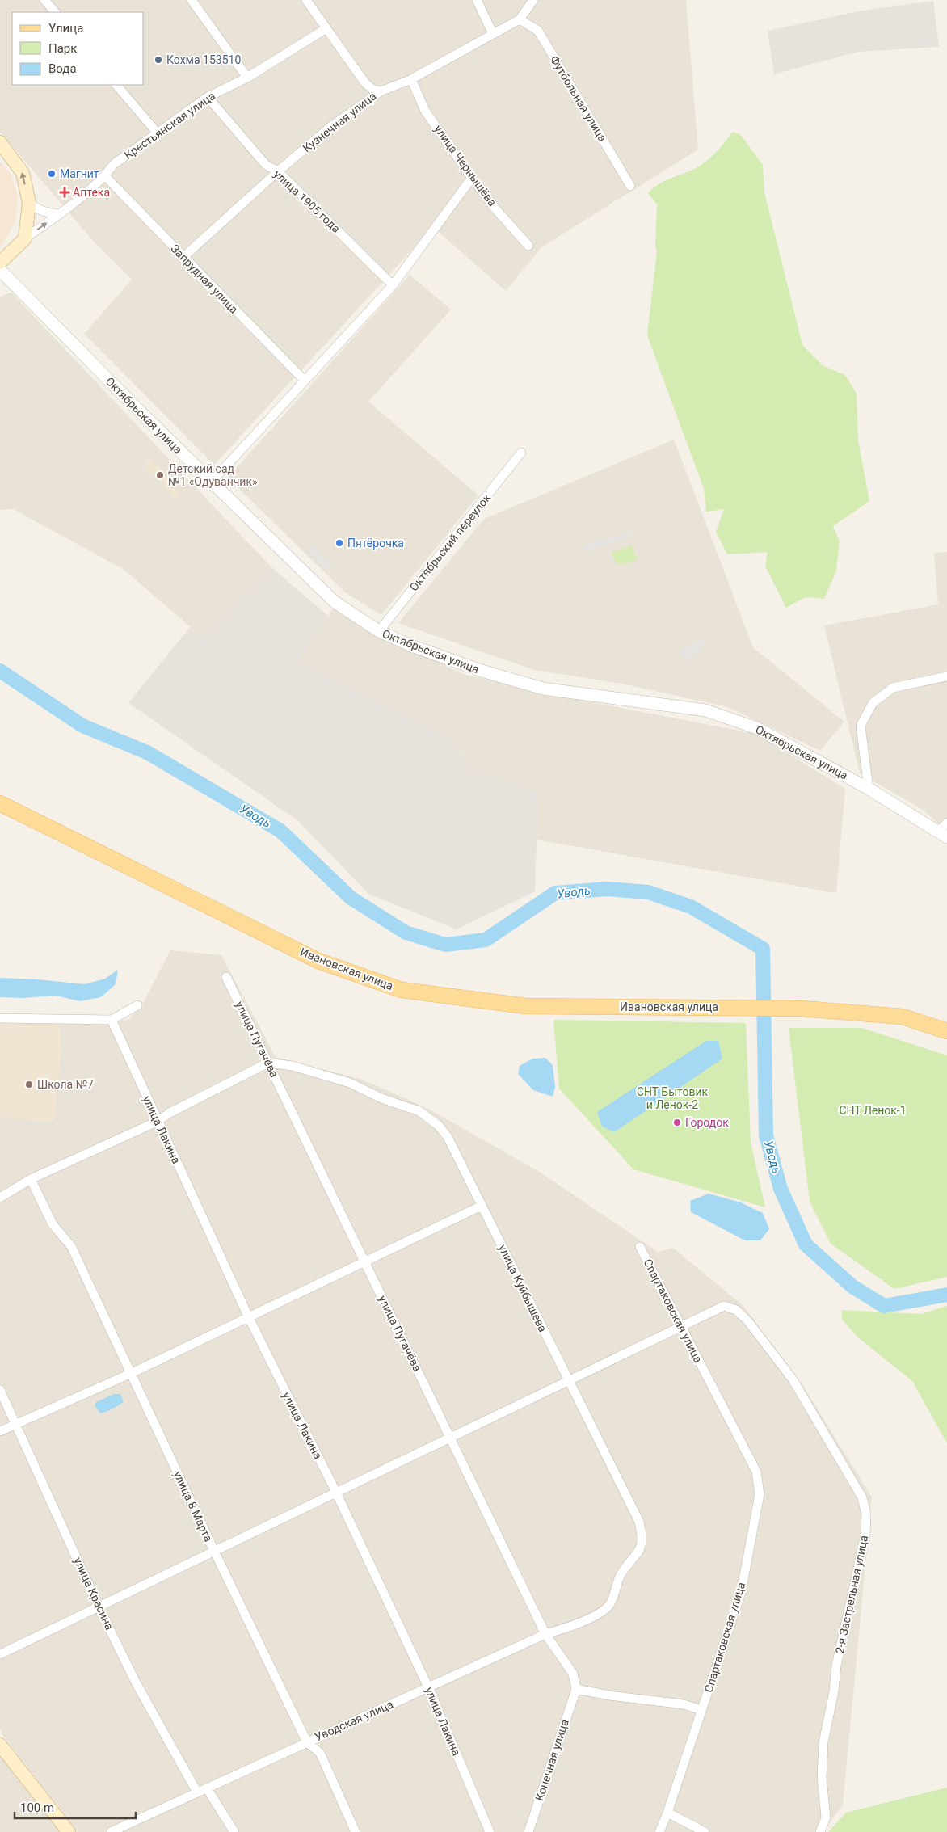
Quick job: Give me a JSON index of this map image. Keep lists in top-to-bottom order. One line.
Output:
{"streets":{"main road":["Ивановская улица"],"street":["Футбольная улица","Кузнечная улица","Крестьянская улица","улица Чернышёва","улица 1905 года","Запрудная улица","Октябрьская улица","Октябрьский переулок","улица Пугачёва","улица Лакина","улица Куйбышева","Спартаковская улица","улица 8 Марта","улица Красина","2-я Застрельная улица","Уводская улица","Конечная улица"]},"crossings":[["Футбольная улица","Кузнечная улица"],["Кузнечная улица","улица Чернышёва"],["Кузнечная улица","улица 1905 года"],["Кузнечная улица","Запрудная улица"],["Крестьянская улица","улица 1905 года"],["Крестьянская улица","Запрудная улица"],["Октябрьская улица","Октябрьский переулок"],["улица Пугачёва","улица Куйбышева"],["улица Пугачёва","Уводская улица"],["улица Пугачёва","Конечная улица"],["улица Лакина","Уводская улица"],["улица Куйбышева","Уводская улица"],["Спартаковская улица","2-я Застрельная улица"],["улица 8 Марта","Уводская улица"],["улица Красина","Уводская улица"]],"water":["Уводь"],"parks":["СНТ Бытовик и Ленок-2","СНТ Ленок-1"],"places":{"other":["Кохма 153510","Магнит","Детский сад №1 «Одуванчик»","Пятёрочка","Школа №7","Городок"],"health":["Аптека"]},"legend":["Улица","Парк","Вода"],"scale_bar":"100 m"}
